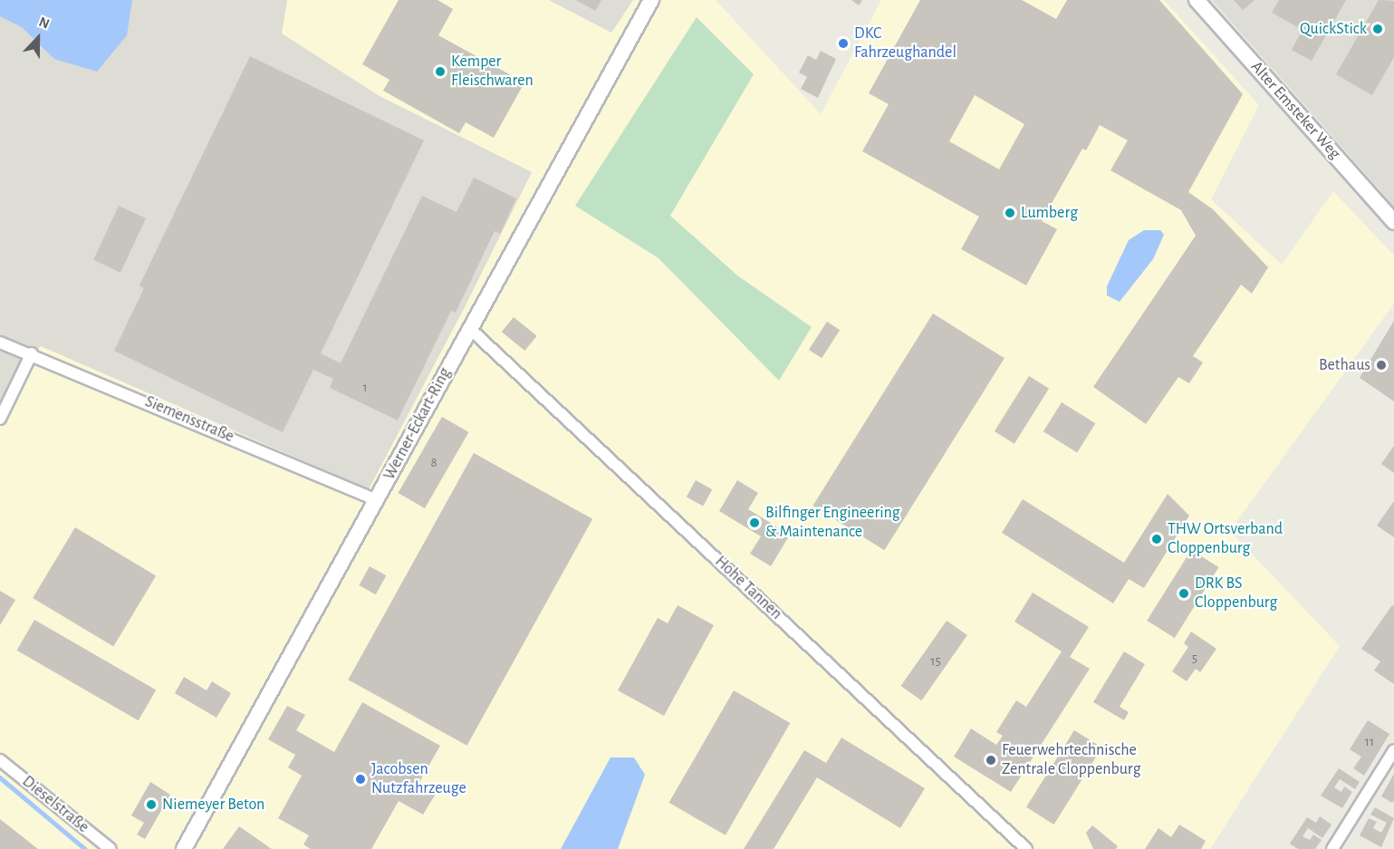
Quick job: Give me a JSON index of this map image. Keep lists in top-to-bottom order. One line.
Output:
{"streets":{"street":["Alter Emsteker Weg","Siemensstraße","Werner-Eckart-Ring","Hohe Tannen","Dieselstraße"]},"crossings":[["Siemensstraße","Werner-Eckart-Ring"],["Werner-Eckart-Ring","Hohe Tannen"]],"places":["QuickStick","DKC Fahrzeughandel","Kemper Fleischwaren","Lumberg","Bethaus","Bilfinger Engineering & Maintenance","THW Ortsverband Cloppenburg","DRK BS Cloppenburg","Feuerwehrtechnische Zentrale Cloppenburg","Jacobsen Nutzfahrzeuge","Niemeyer Beton"],"house_numbers":["1","8","5","15","11"],"north":"top"}
